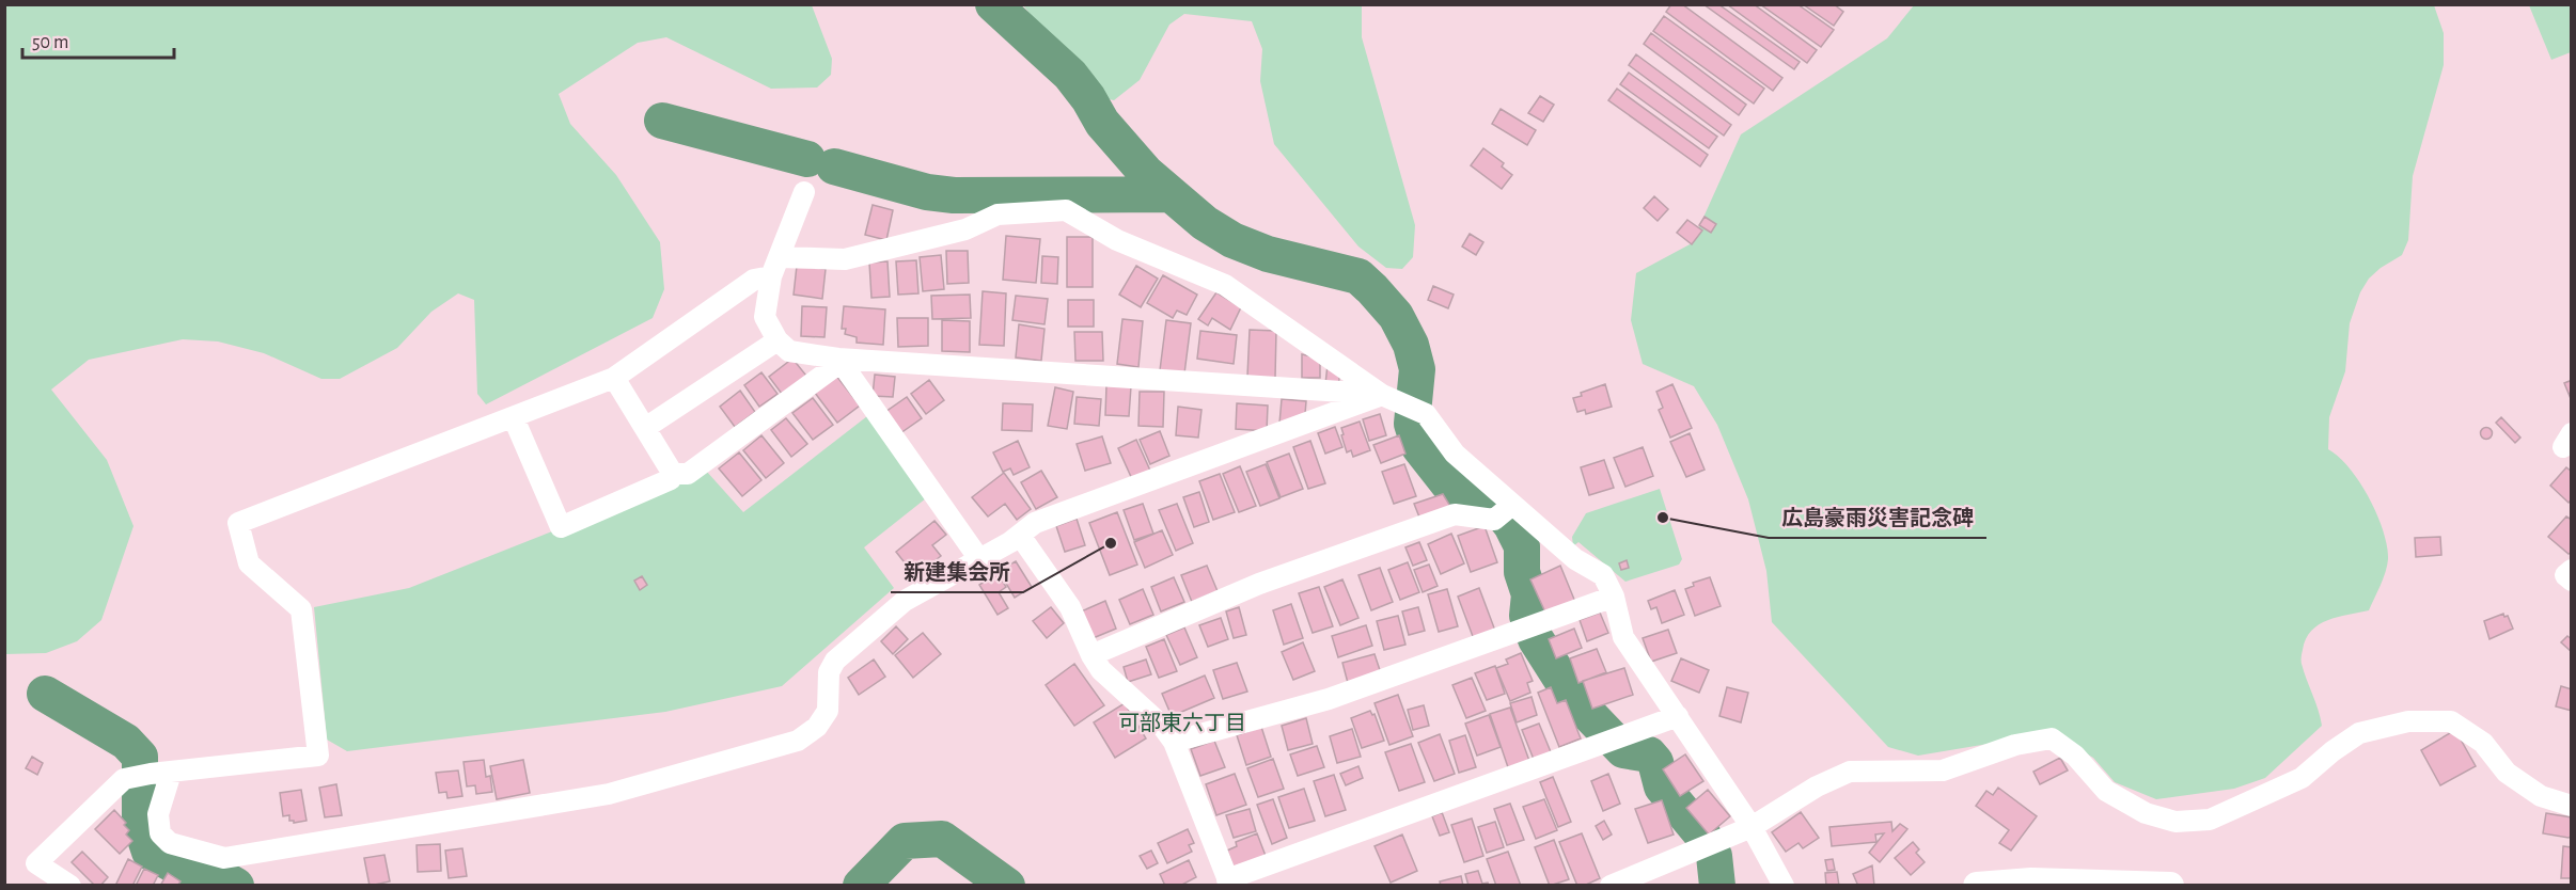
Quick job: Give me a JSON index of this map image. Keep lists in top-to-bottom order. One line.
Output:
{"districts":["可部東六丁目"],"places":["広島豪雨災害記念碑","新建集会所"],"scale_bar":"50 m"}
